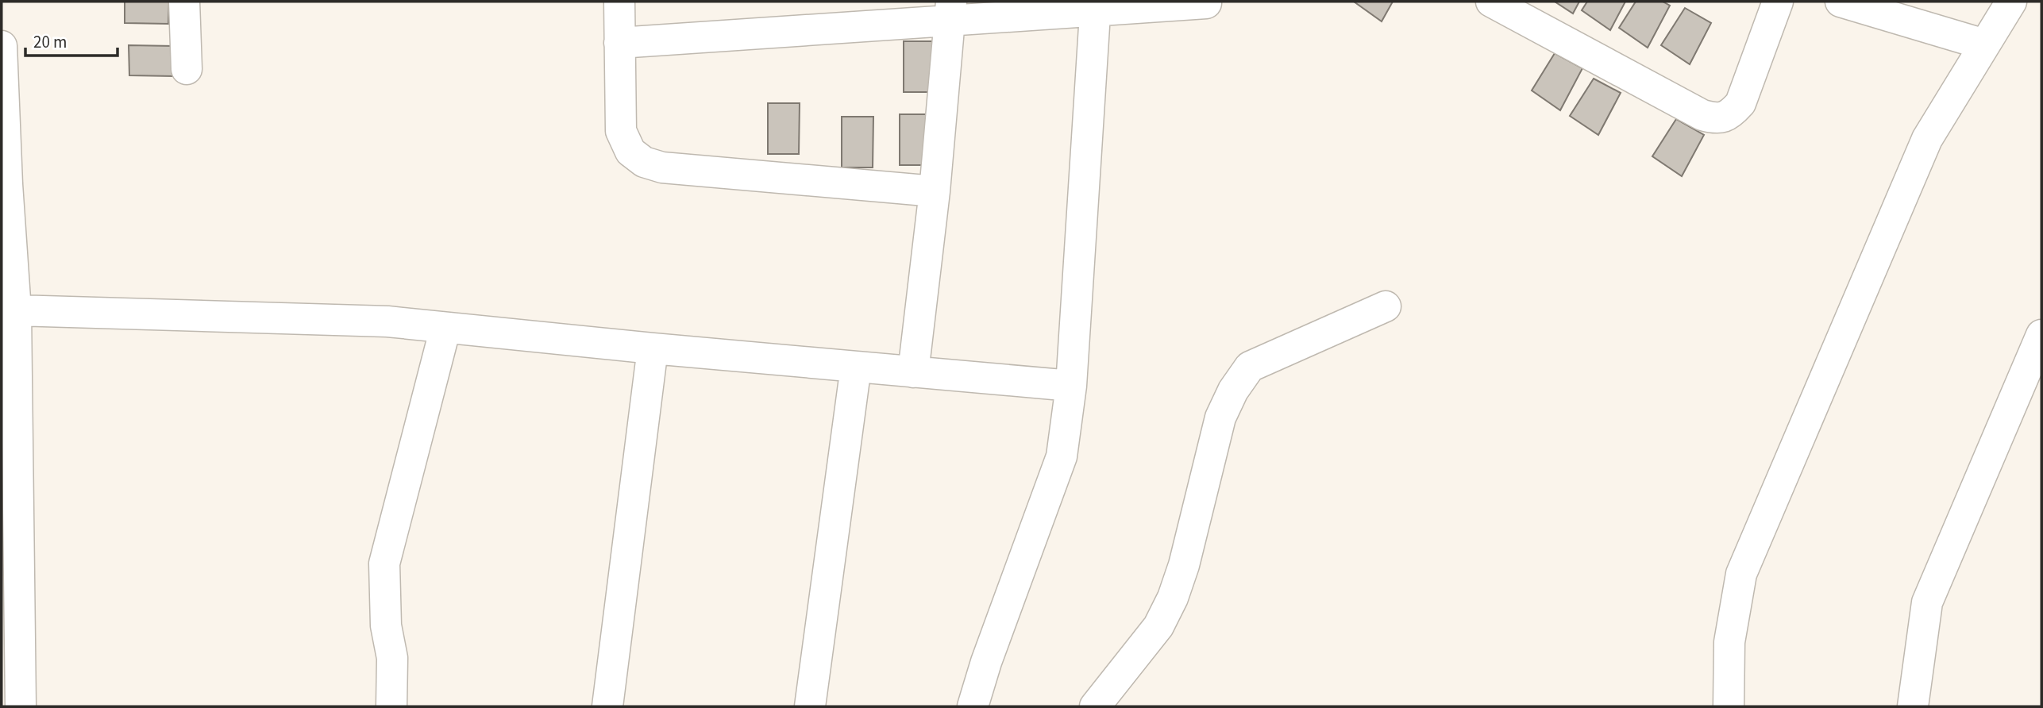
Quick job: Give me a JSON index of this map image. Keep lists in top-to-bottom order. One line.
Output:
{"scale_bar":"20 m"}
